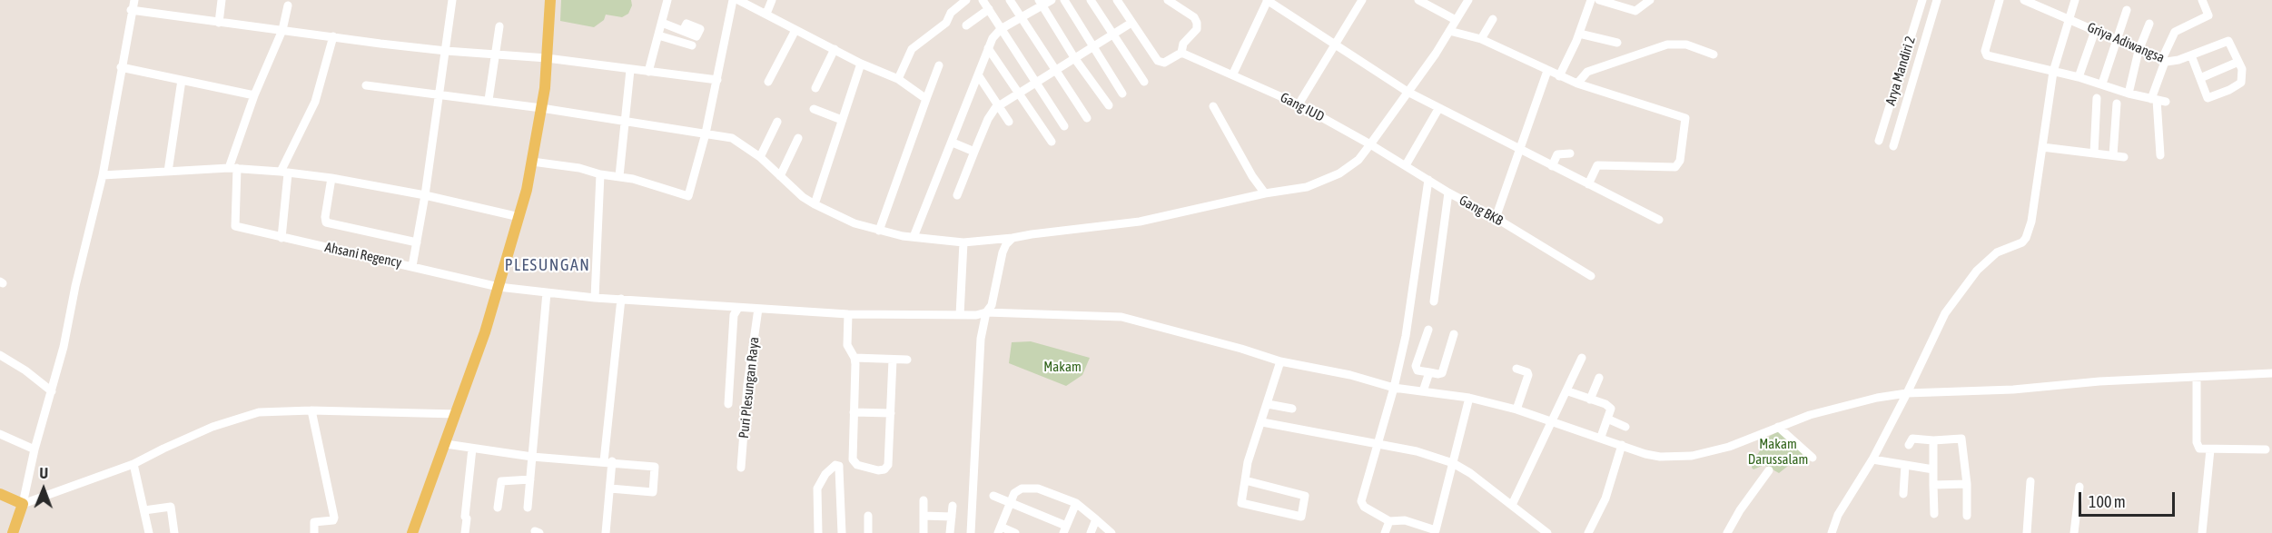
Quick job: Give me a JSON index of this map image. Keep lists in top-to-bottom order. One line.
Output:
{"streets":{"street":["Griya Adiwangsa","Arya Mandiri 2","Gang IUD","Gang BKB","Ahsani Regency","Puri Plesungan Raya"]},"crossings":[["Gang IUD","Gang BKB"],["Ahsani Regency","Puri Plesungan Raya"]],"districts":["PLESUNGAN"],"parks":["Makam","Makam Darussalam"],"scale_bar":"100 m","north":"top"}
